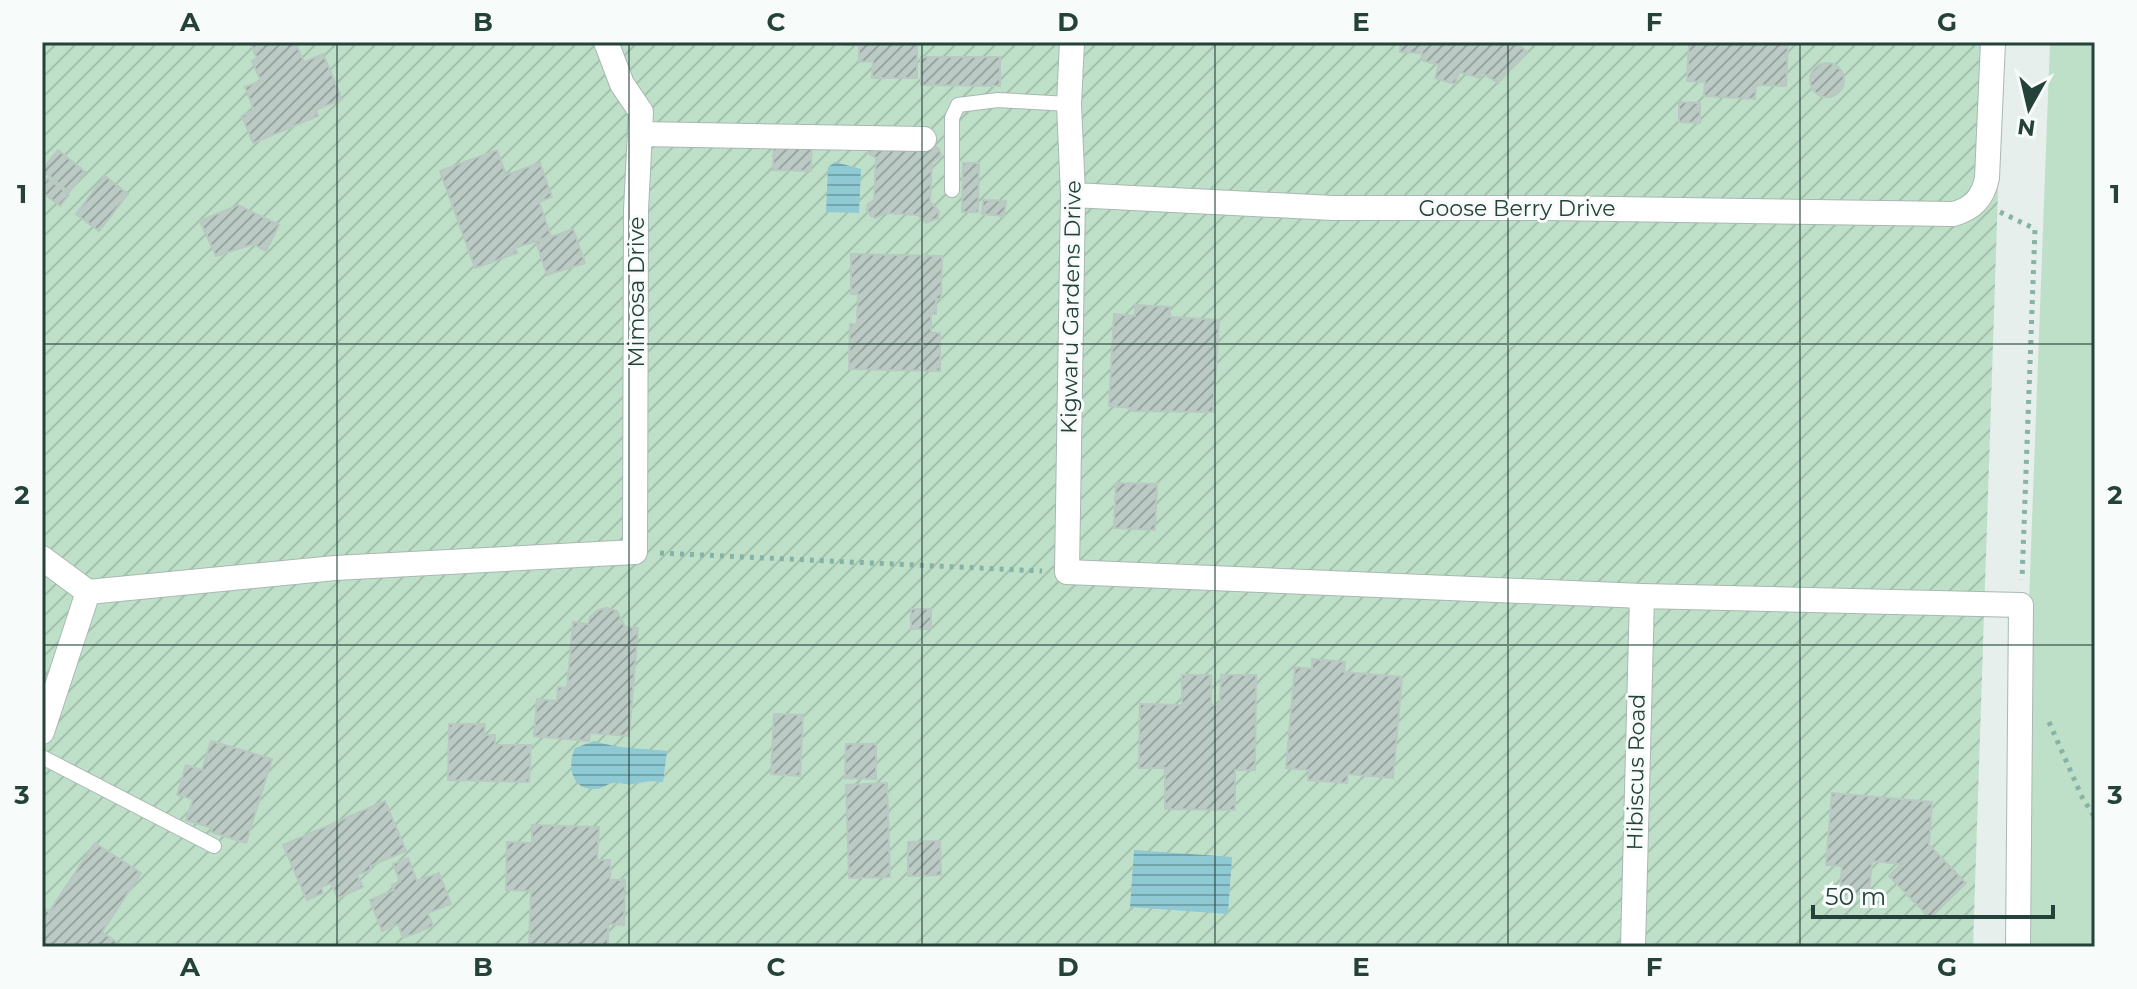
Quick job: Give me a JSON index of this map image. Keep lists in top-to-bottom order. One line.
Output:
{"streets":{"street":["Goose Berry Drive","Mimosa Drive","Kigwaru Gardens Drive","Hibiscus Road"]},"crossings":[["Goose Berry Drive","Kigwaru Gardens Drive"]],"scale_bar":"50 m","north":"bottom","grid":{"columns":["A","B","C","D","E","F","G"],"rows":["1","2","3"]}}
